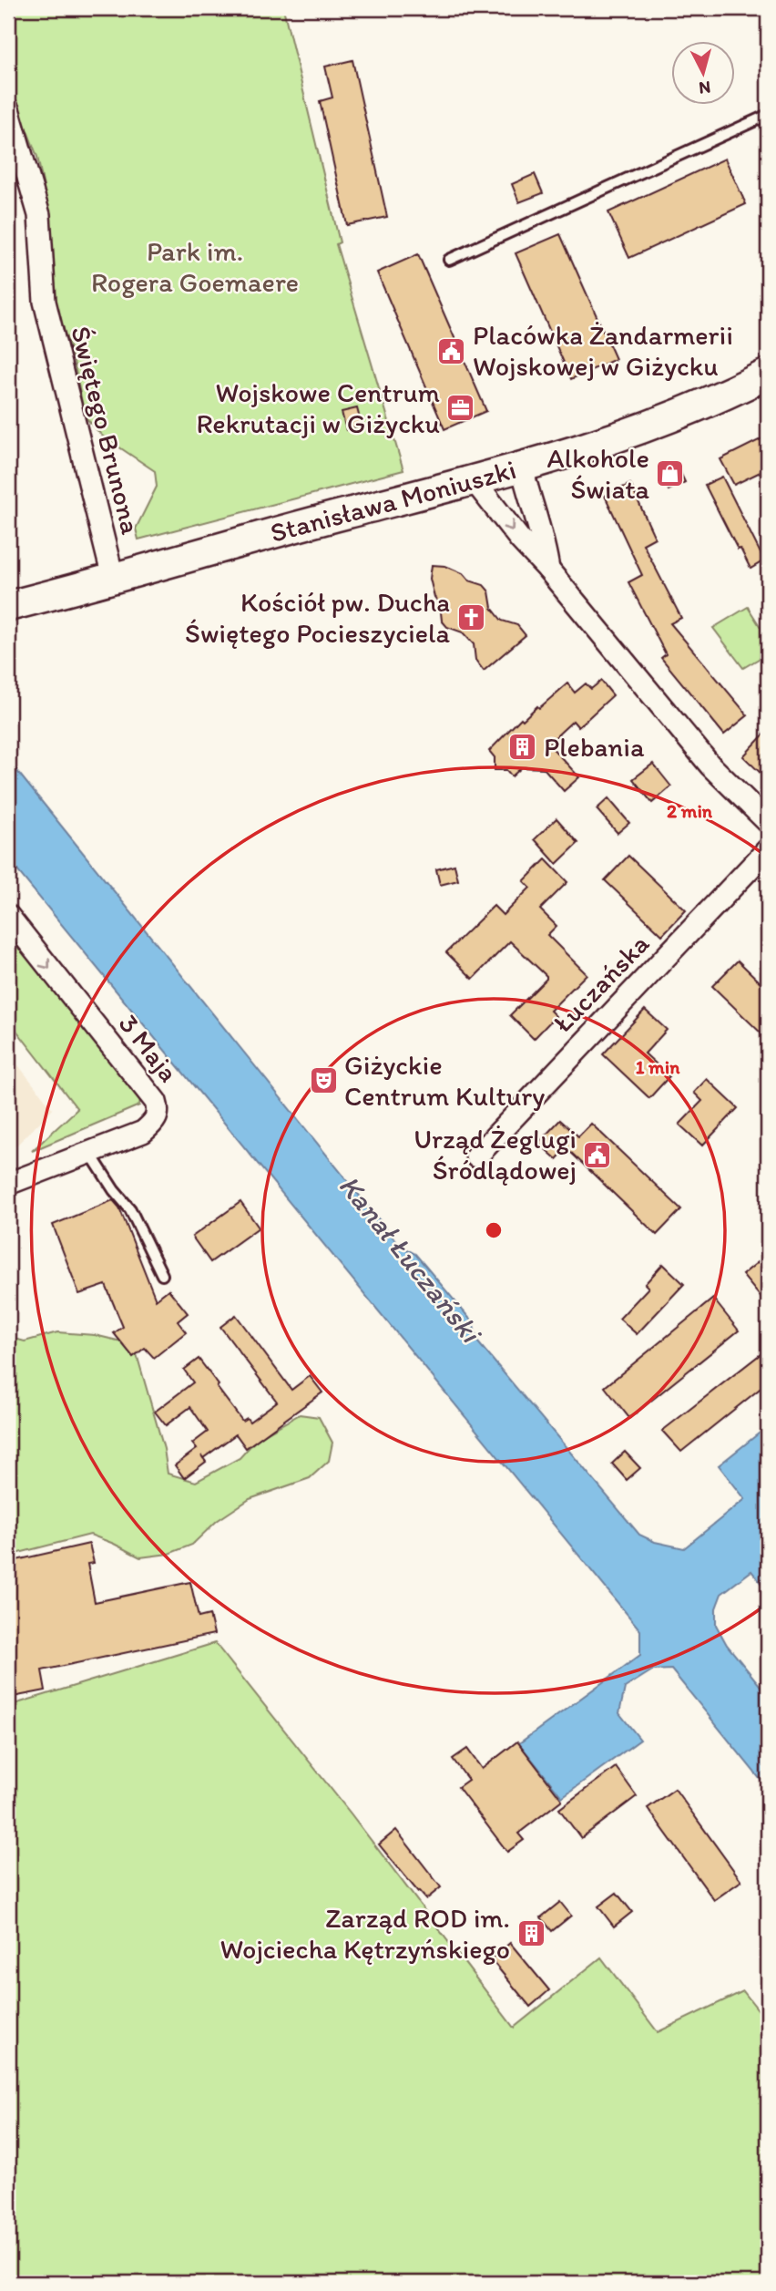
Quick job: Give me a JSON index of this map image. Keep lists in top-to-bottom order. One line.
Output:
{"streets":{"street":["Świętego Brunona","Stanisława Moniuszki","Łuczańska","3 Maja"]},"crossings":[["Świętego Brunona","Stanisława Moniuszki"]],"water":["Kanał Łuczański"],"parks":["Park im. Rogera Goemaere"],"places":{"public building":["Placówka Żandarmerii Wojskowej w Giżycku","Urząd Żeglugi Śródlądowej"],"office":["Wojskowe Centrum Rekrutacji w Giżycku"],"shop":["Alkohole Świata"],"church":["Kościół pw. Ducha Świętego Pocieszyciela"],"building":["Plebania","Zarząd ROD im. Wojciecha Kętrzyńskiego"],"theatre":["Giżyckie Centrum Kultury"]},"north":"bottom","rings":["2 min","1 min"]}
